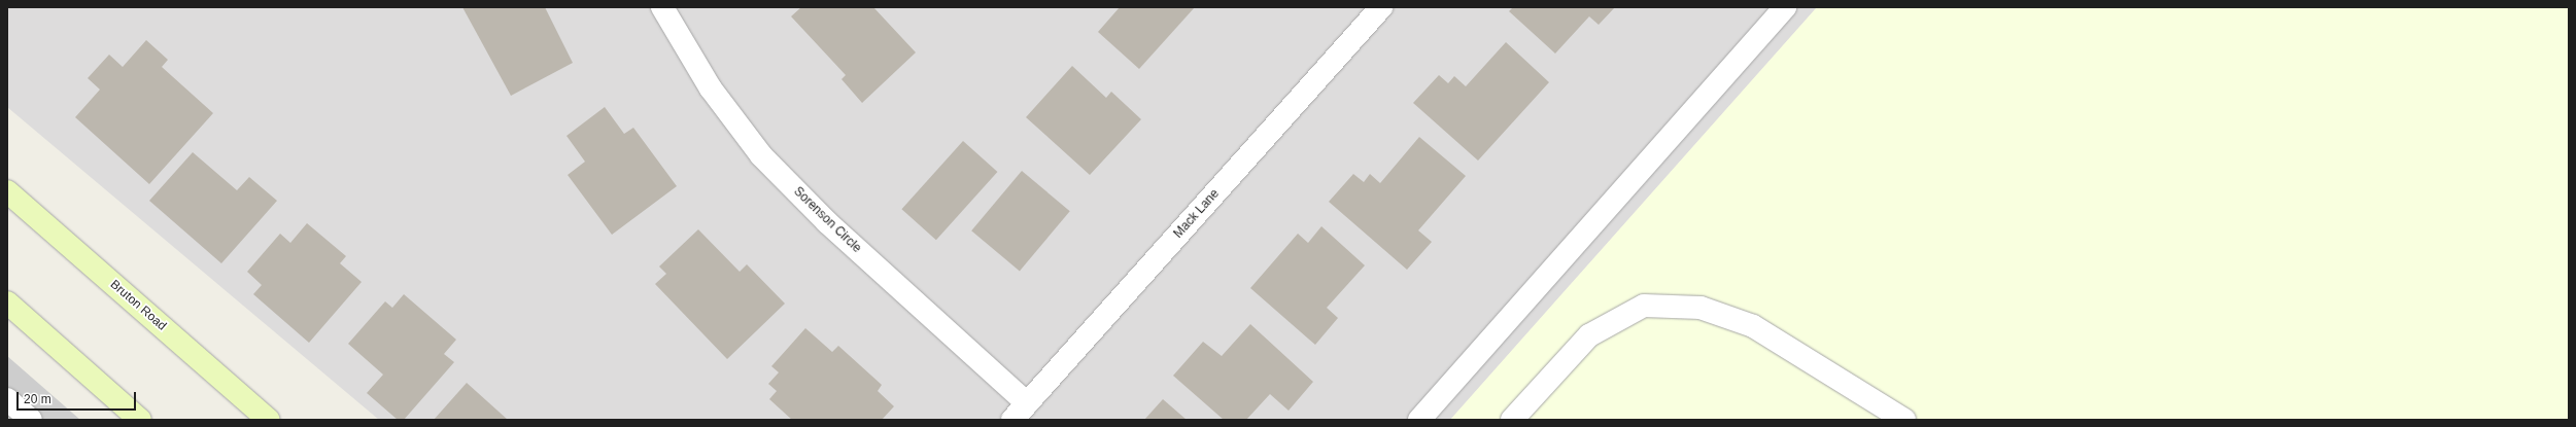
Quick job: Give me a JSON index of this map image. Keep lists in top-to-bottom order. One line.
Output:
{"streets":{"main road":["Bruton Road"],"street":["Mack Lane","Sorenson Circle"]},"crossings":[["Mack Lane","Sorenson Circle"]],"scale_bar":"20 m"}
